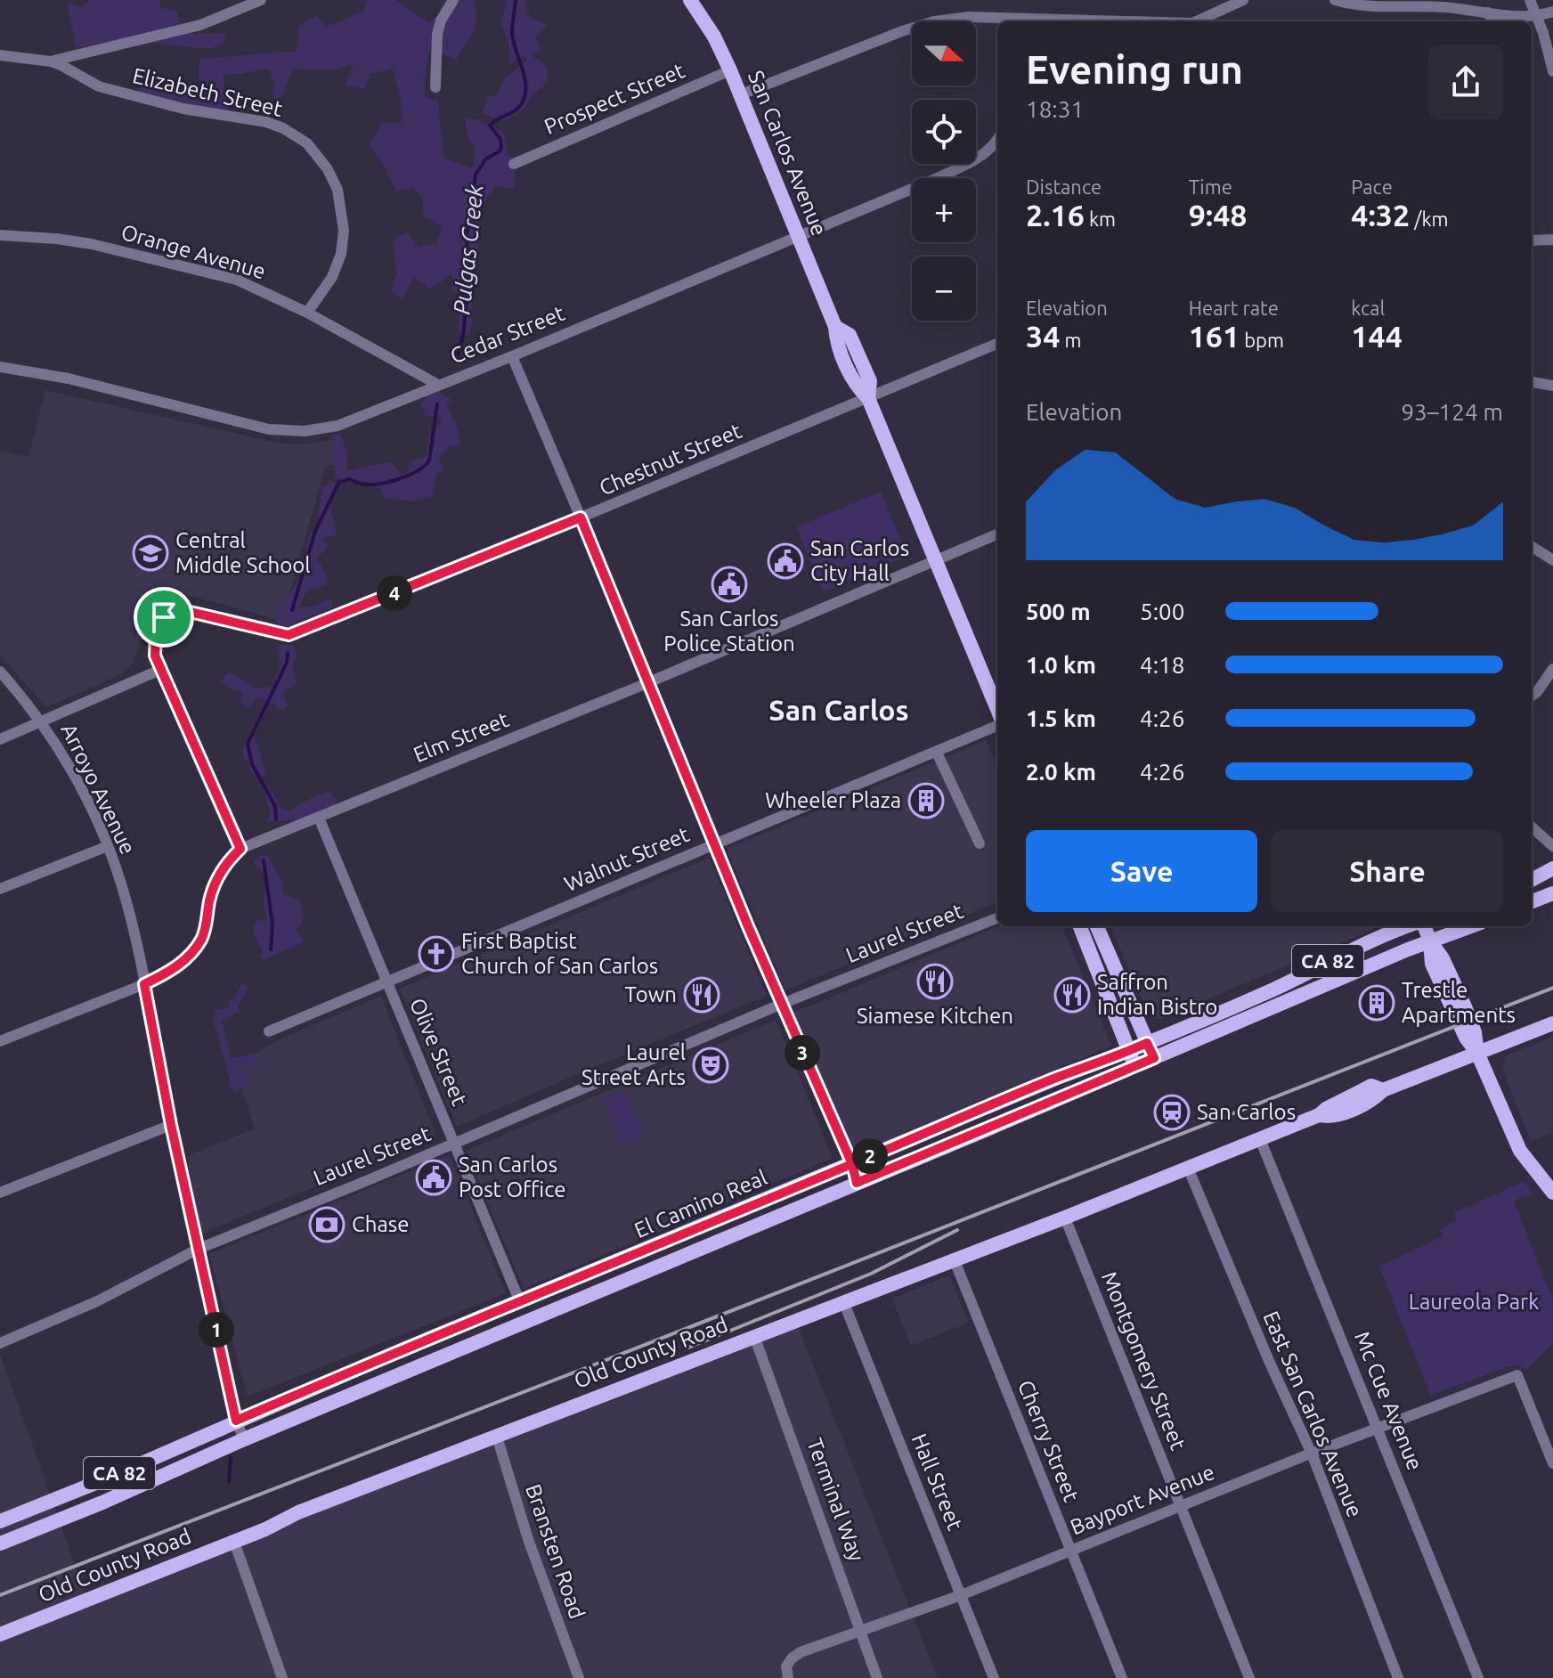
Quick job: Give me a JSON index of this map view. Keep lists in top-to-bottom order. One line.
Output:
{"streets":{"main road":["San Carlos Avenue","CA 82","El Camino Real","Old County Road"],"street":["Elizabeth Street","Prospect Street","Orange Avenue","Cedar Street","Chestnut Street","Elm Street","Arroyo Avenue","Walnut Street","Laurel Street","Olive Street","Montgomery Street","Mc Cue Avenue","East San Carlos Avenue","Cherry Street","Hall Street","Terminal Way","Bayport Avenue","Bransten Road"]},"crossings":[["Elizabeth Street","Orange Avenue"],["Prospect Street","San Carlos Avenue"],["San Carlos Avenue","Cedar Street"],["San Carlos Avenue","Chestnut Street"],["San Carlos Avenue","Elm Street"],["Orange Avenue","Cedar Street"],["Elm Street","Olive Street"],["Arroyo Avenue","Laurel Street"],["Arroyo Avenue","El Camino Real"],["Walnut Street","Olive Street"],["Laurel Street","Olive Street"],["Olive Street","El Camino Real"],["Old County Road","Montgomery Street"],["Old County Road","Mc Cue Avenue"],["Old County Road","East San Carlos Avenue"],["Old County Road","Cherry Street"],["Old County Road","Hall Street"],["Old County Road","Terminal Way"],["Old County Road","Bransten Road"],["Montgomery Street","Bayport Avenue"],["Mc Cue Avenue","Bayport Avenue"],["East San Carlos Avenue","Bayport Avenue"],["Cherry Street","Bayport Avenue"],["Hall Street","Bayport Avenue"],["Terminal Way","Bayport Avenue"]],"districts":["San Carlos"],"water":["Pulgas Creek"],"parks":["Laureola Park"],"places":{"school or university":["Central Middle School"],"public building":["San Carlos City Hall","San Carlos Police Station","San Carlos Post Office"],"building":["Wheeler Plaza","Trestle Apartments"],"church":["First Baptist Church of San Carlos"],"restaurant":["Siamese Kitchen","Town","Saffron Indian Bistro"],"theatre":["Laurel Street Arts"],"station":["San Carlos"],"bank":["Chase"]},"north":"right","page":{"map_buttons":["+","−"],"heading":["Evening run","18:31"],"stats":[["Distance","2.16 km"],["Time","9:48"],["Pace","4:32 /km"],["Elevation","34 m"],["Heart rate","161 bpm"],["kcal","144"]],"chart":["Elevation","93–124 m"],"pins":["4","3","2","1"],"list":[{"name":"500 m","note":"5:00"},{"name":"1.0 km","note":"4:18"},{"name":"1.5 km","note":"4:26"},{"name":"2.0 km","note":"4:26"}],"buttons":["Save","Share"]}}
